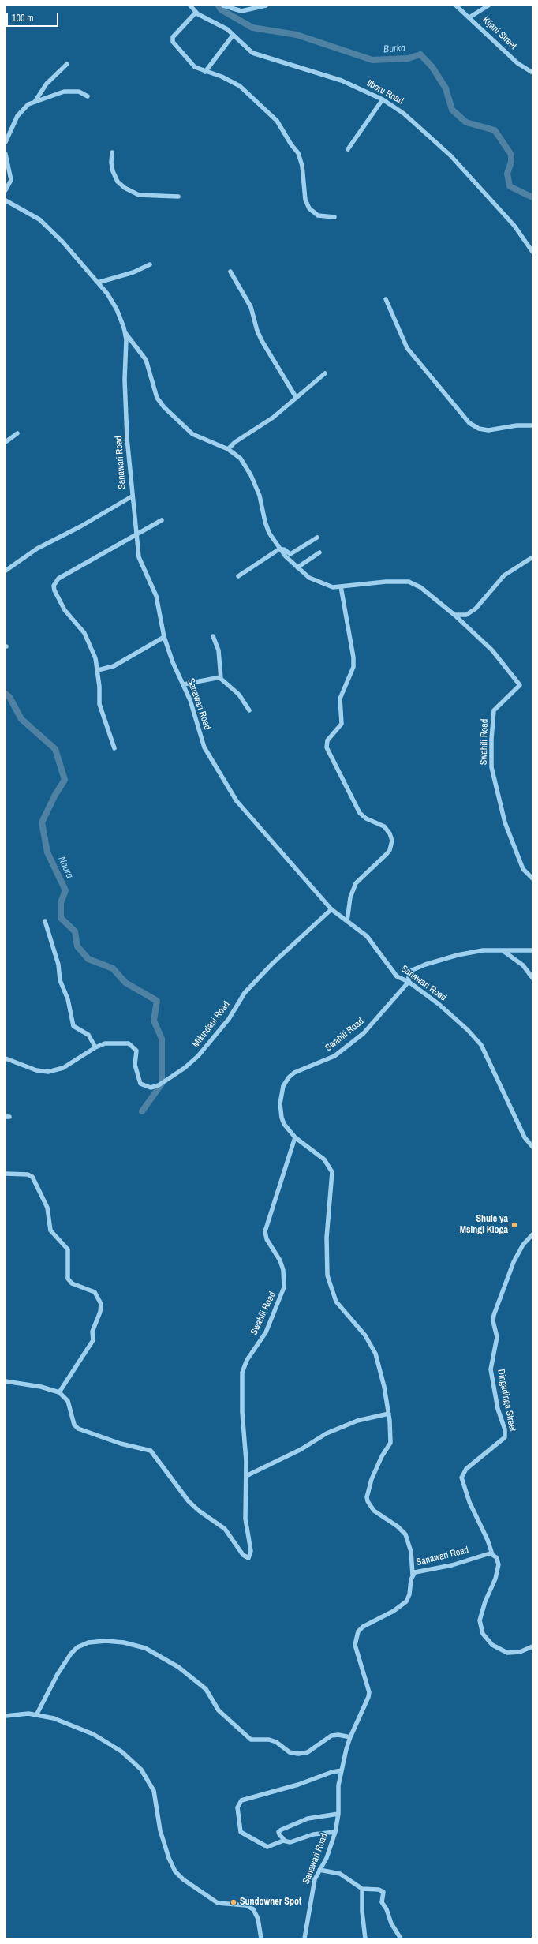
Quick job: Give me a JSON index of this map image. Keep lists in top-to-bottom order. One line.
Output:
{"streets":{"street":["Kijani Street","Ilboru Road","Sanawari Road","Swahili Road","Mikindani Road","Dingadinga Street"]},"crossings":[["Sanawari Road","Swahili Road"],["Sanawari Road","Mikindani Road"],["Sanawari Road","Dingadinga Street"]],"water":["Burka","Naura"],"places":["Shule ya Msingi Kioga","Sundowner Spot"],"scale_bar":"100 m"}
